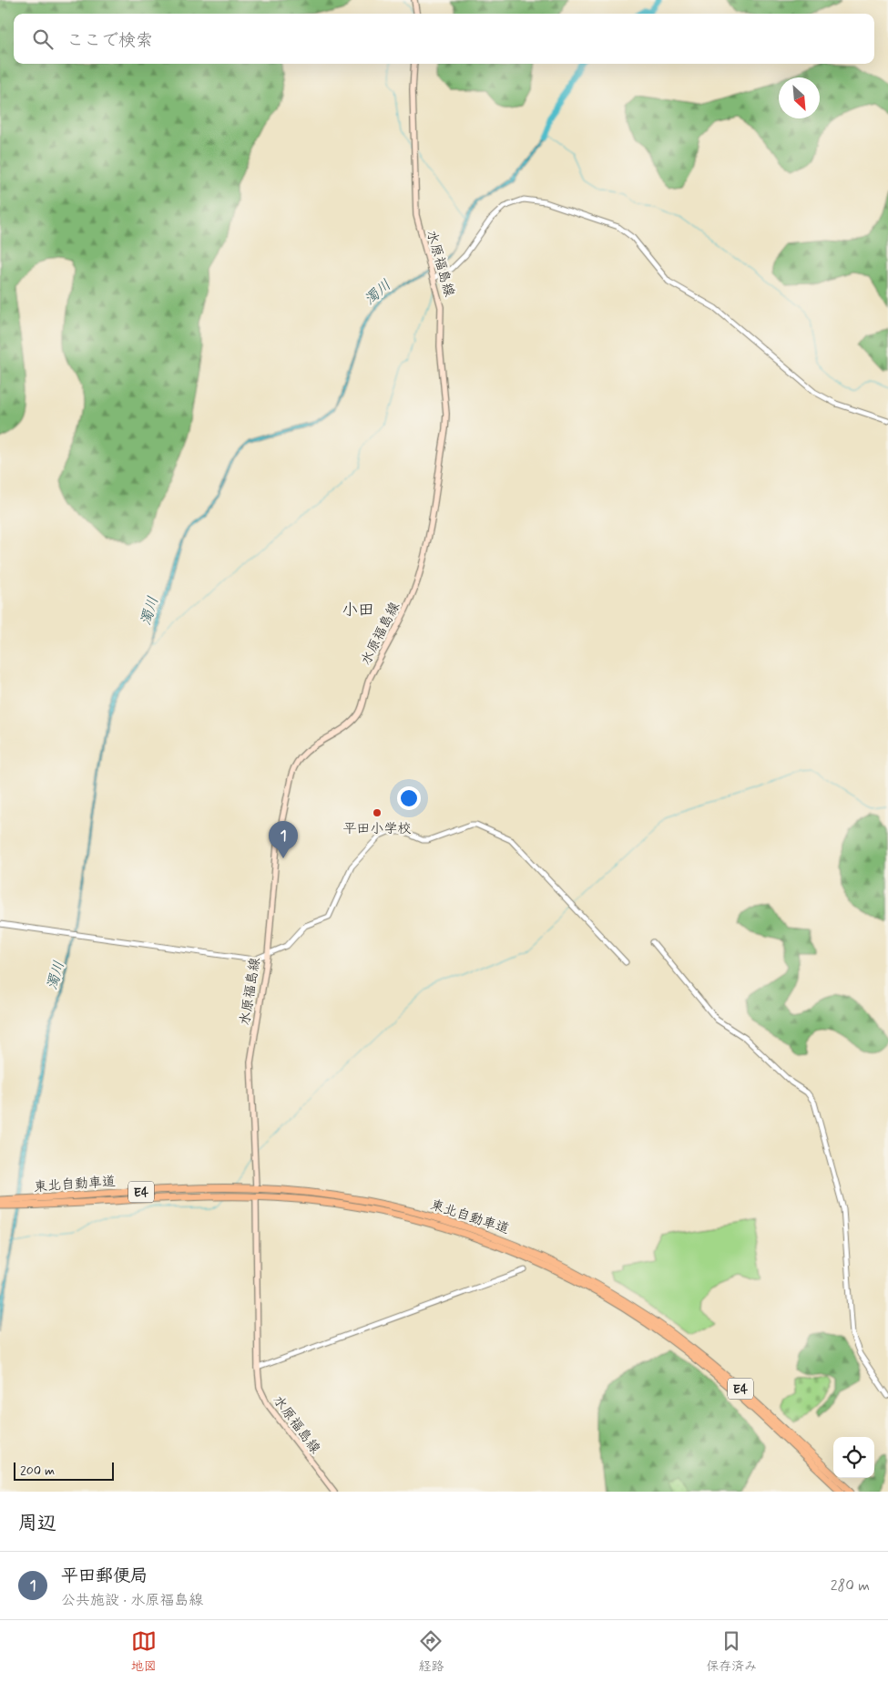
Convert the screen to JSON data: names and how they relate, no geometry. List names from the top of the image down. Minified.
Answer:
{"streets":{"highway":["東北自動車道","E4"],"main road":["水原福島線"]},"crossings":[["水原福島線","東北自動車道"]],"districts":["小田"],"water":["濁川"],"places":["平田小学校"],"scale_bar":"200 m","north":"bottom right","page":{"search":"ここで検索","pins":"1","scale":"200 m","heading":"周辺","list":[{"mark":"1","name":"平田郵便局","note":"公共施設 · 水原福島線","value":"280 m"}],"nav":["地図","経路","保存済み"]}}
